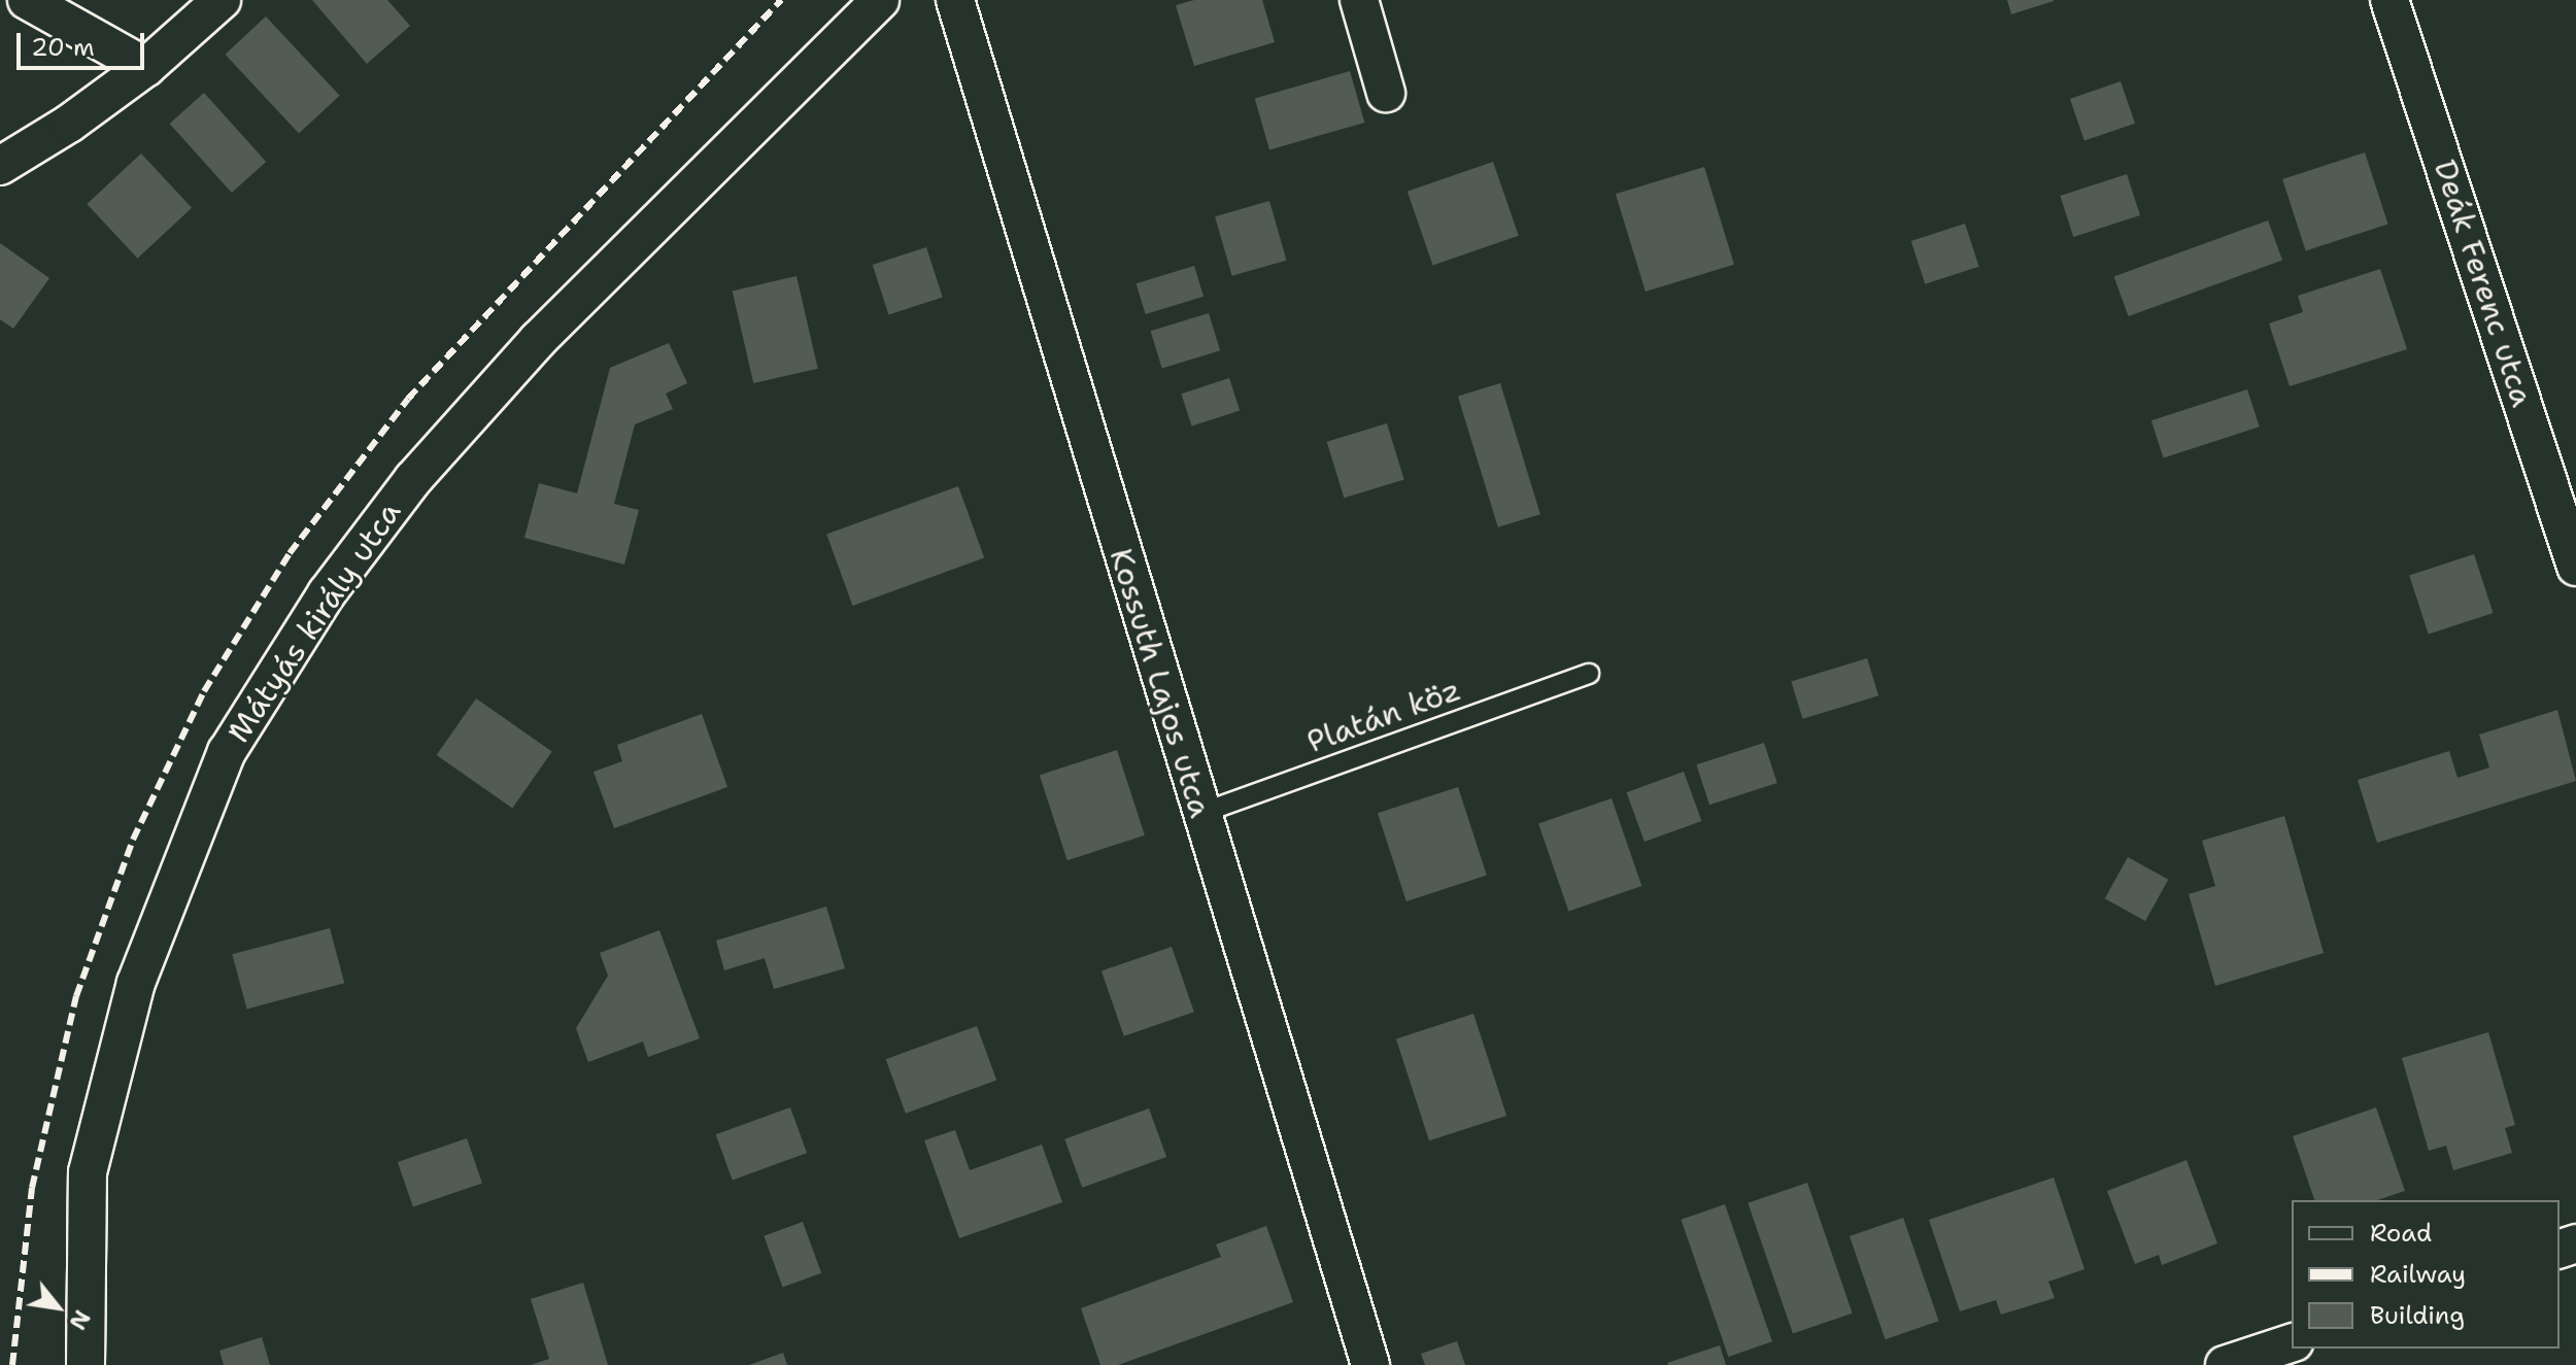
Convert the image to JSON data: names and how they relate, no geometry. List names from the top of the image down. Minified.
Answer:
{"streets":{"street":["Deák Ferenc utca","Mátyás király utca","Kossuth Lajos utca"],"lane":["Platán köz"]},"crossings":[["Kossuth Lajos utca","Platán köz"]],"legend":["Road","Railway","Building"],"scale_bar":"20 m","north":"bottom right"}
